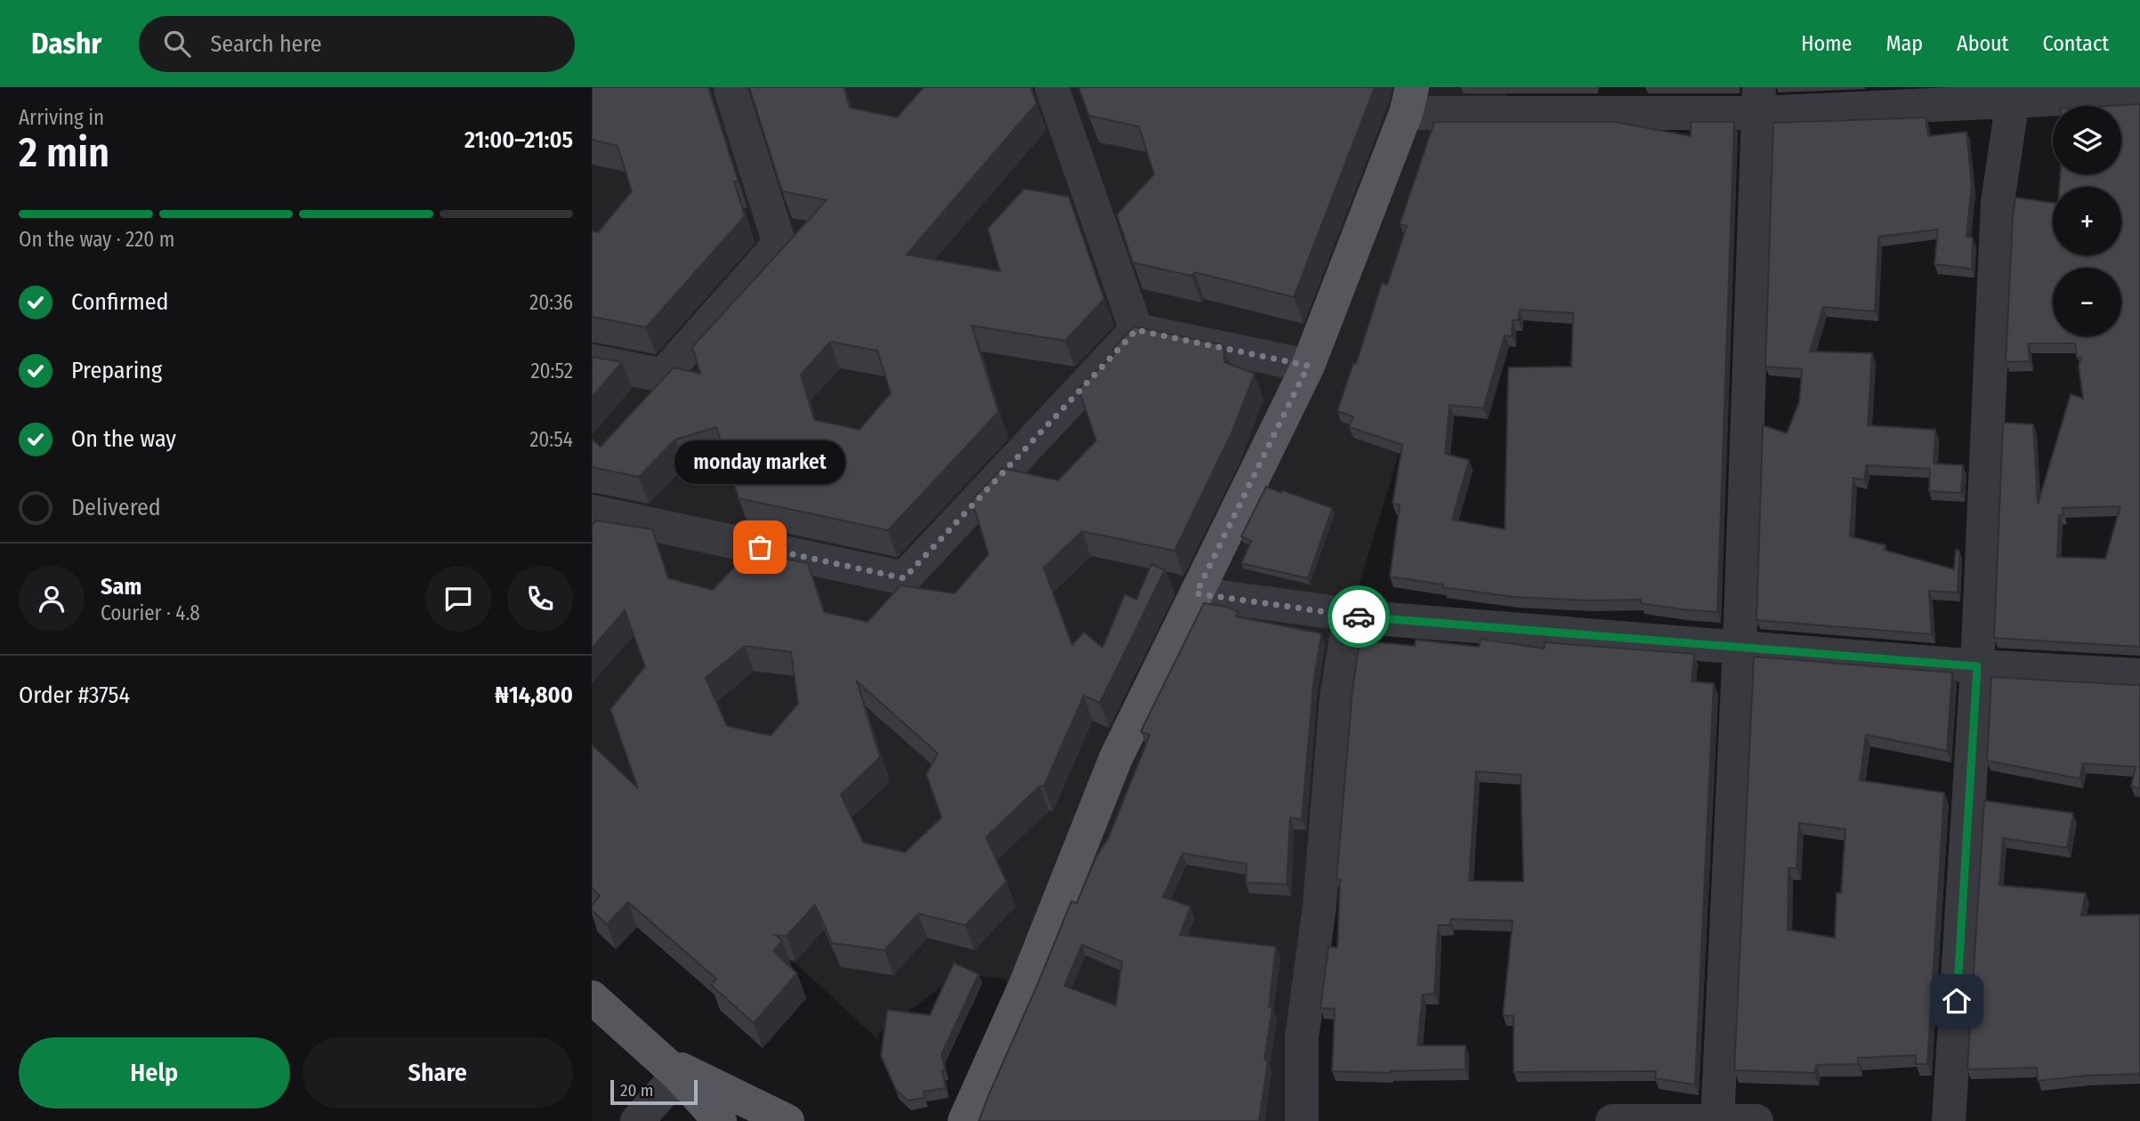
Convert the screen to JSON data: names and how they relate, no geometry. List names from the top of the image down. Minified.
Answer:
{"places":["monday market"],"scale_bar":"20 m","page":{"header":"Dashr","search":"Search here","nav":["Home","Map","About","Contact"],"heading":["2 min","Arriving in","21:00–21:05"],"panel":["Sam","Courier · 4.8","Order #3754","₦14,800"],"map_buttons":["+","−"],"bar":"On the way · 220 m","list":[["Confirmed","20:36"],["Preparing","20:52"],["On the way","20:54"],"Delivered"],"bubble":"monday market","buttons":["Help","Share"],"scale":"20 m"}}
